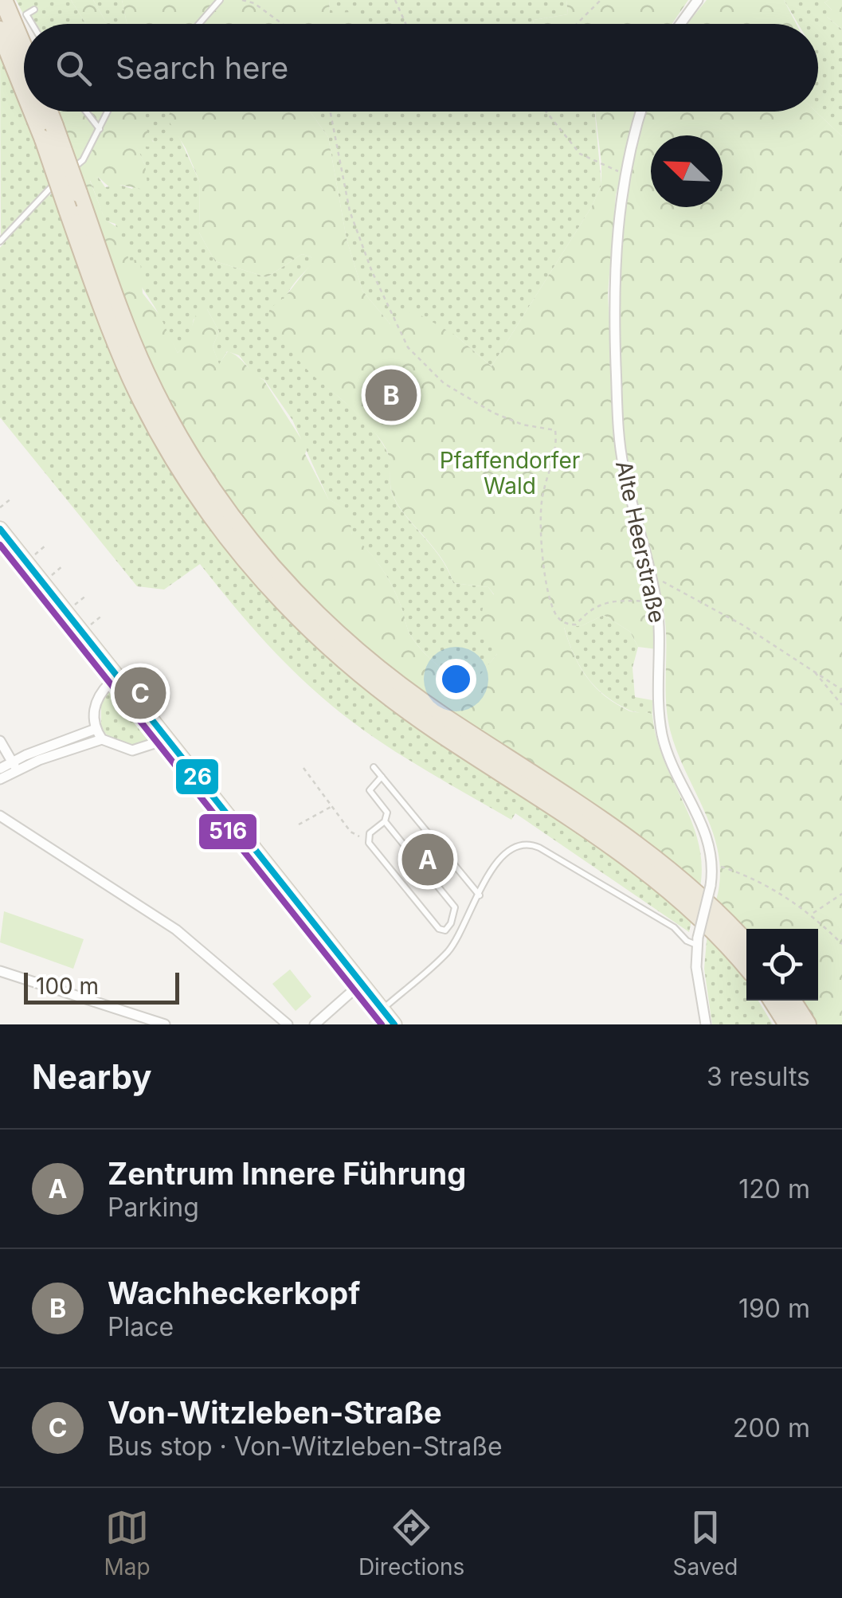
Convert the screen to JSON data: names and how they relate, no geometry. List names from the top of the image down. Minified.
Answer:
{"streets":{"street":["Alte Heerstraße"]},"parks":["Pfaffendorfer Wald"],"lines":["transit line 26","transit line 516"],"scale_bar":"100 m","north":"top left","page":{"search":"Search here","pins":["B","C","A"],"scale":"100 m","heading":["Nearby","3 results"],"list":[{"mark":"A","name":"Zentrum Innere Führung","note":"Parking","value":"120 m"},{"mark":"B","name":"Wachheckerkopf","note":"Place","value":"190 m"},{"mark":"C","name":"Von-Witzleben-Straße","note":"Bus stop · Von-Witzleben-Straße","value":"200 m"}],"nav":["Map","Directions","Saved"]}}
